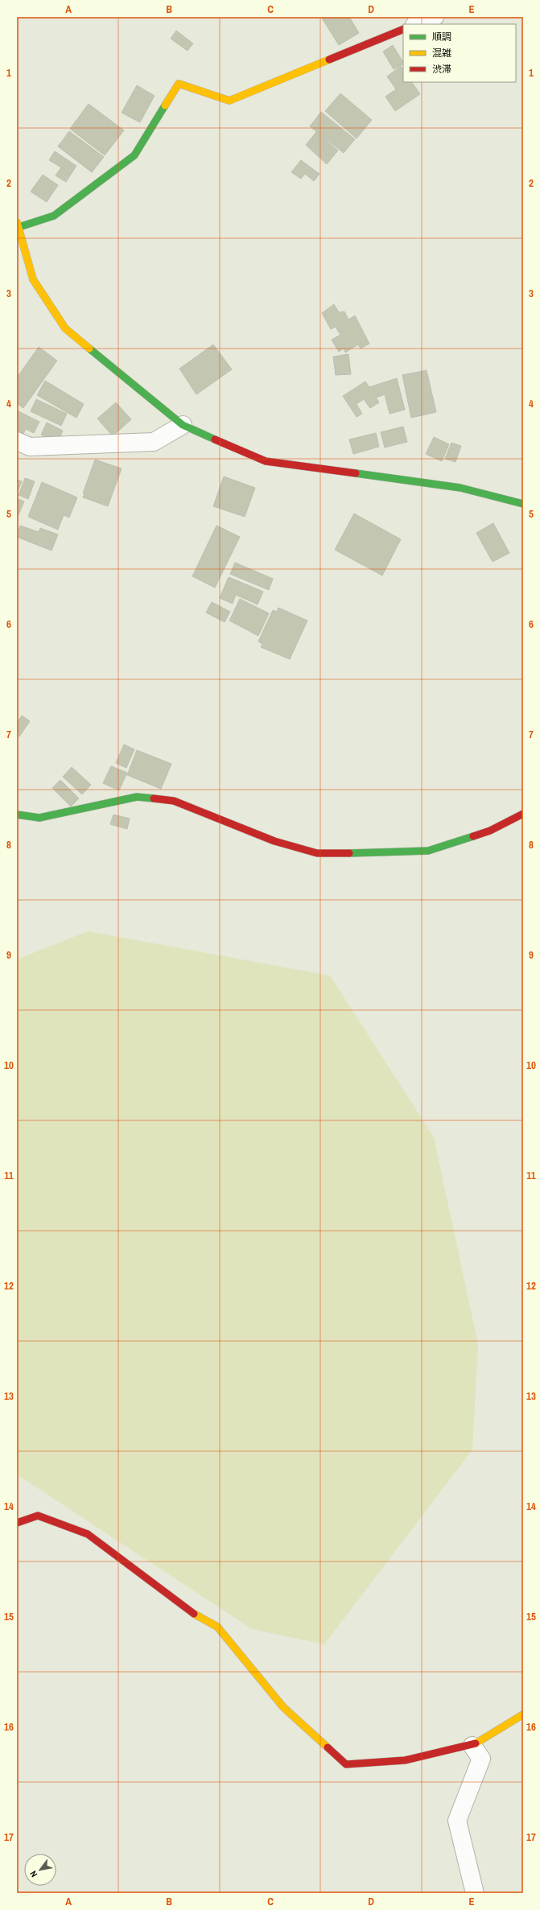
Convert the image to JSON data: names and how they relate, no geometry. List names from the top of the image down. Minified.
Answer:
{"legend":["順調","混雑","渋滞"],"north":"bottom left","grid":{"columns":["A","B","C","D","E"],"rows":["1","2","3","4","5","6","7","8","9","10","11","12","13","14","15","16","17"]}}
